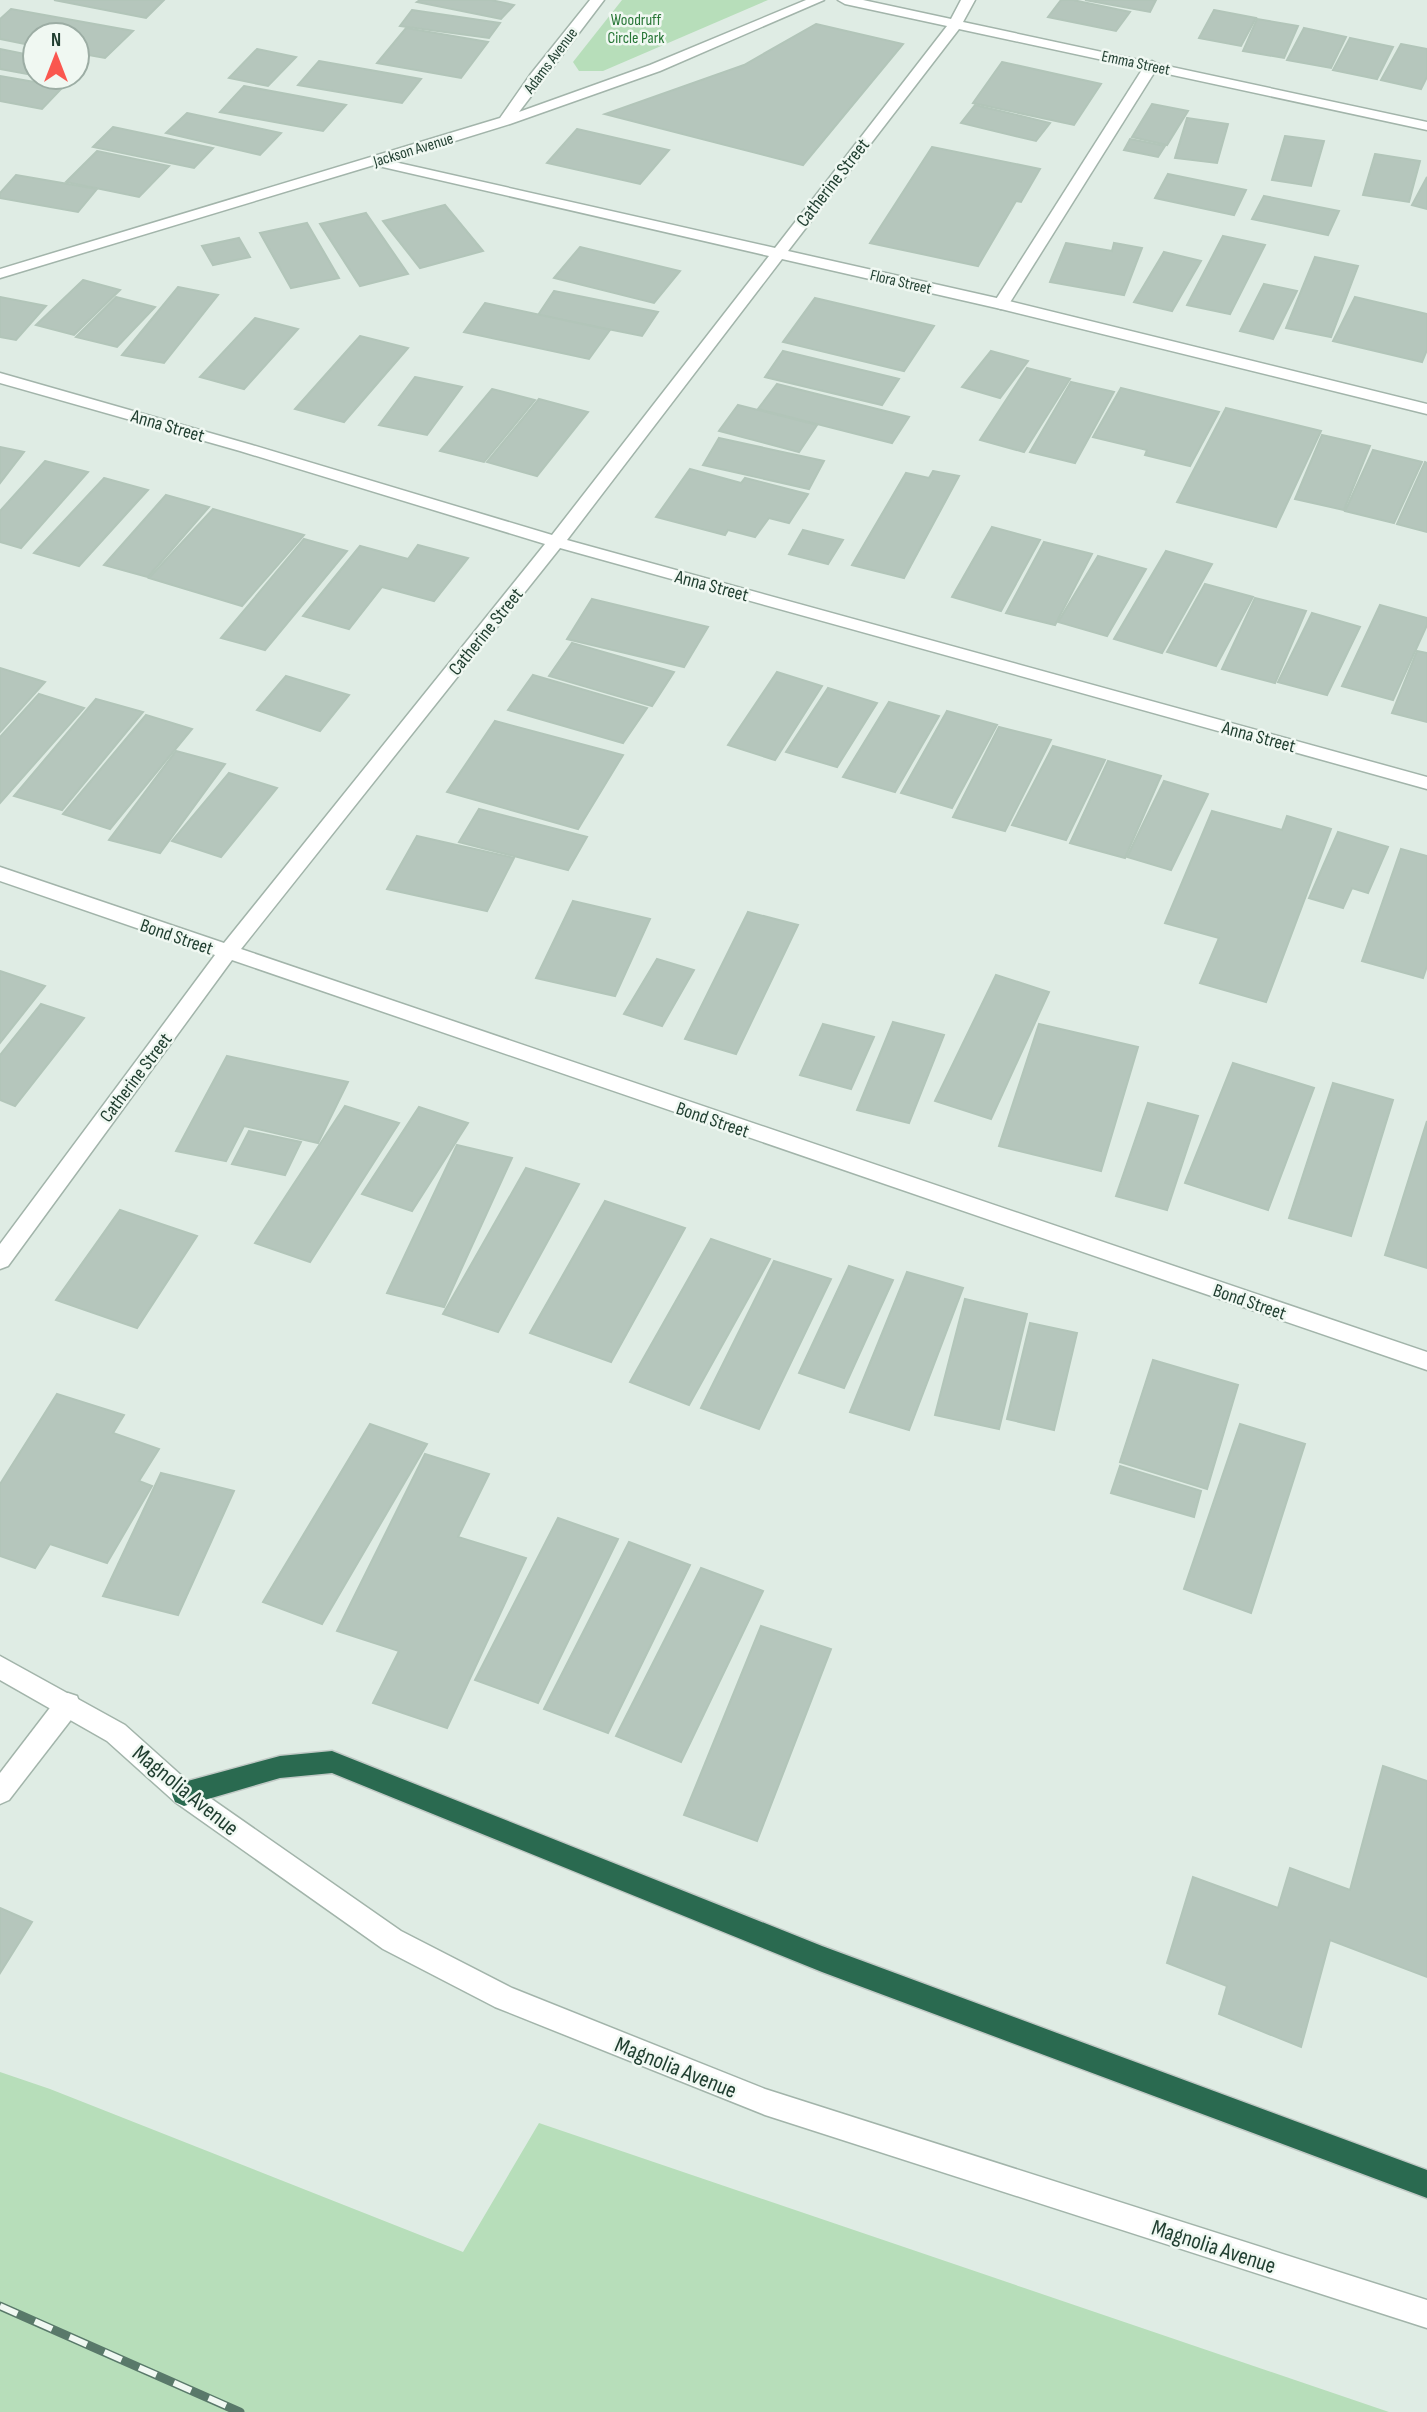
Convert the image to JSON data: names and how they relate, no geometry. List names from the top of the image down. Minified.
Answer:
{"streets":{"street":["Adams Avenue","Emma Street","Jackson Avenue","Catherine Street","Flora Street","Anna Street","Bond Street","Magnolia Avenue"]},"crossings":[["Adams Avenue","Jackson Avenue"],["Emma Street","Catherine Street"],["Jackson Avenue","Flora Street"],["Catherine Street","Flora Street"],["Catherine Street","Anna Street"],["Catherine Street","Bond Street"]],"parks":["Woodruff Circle Park"],"north":"top"}
